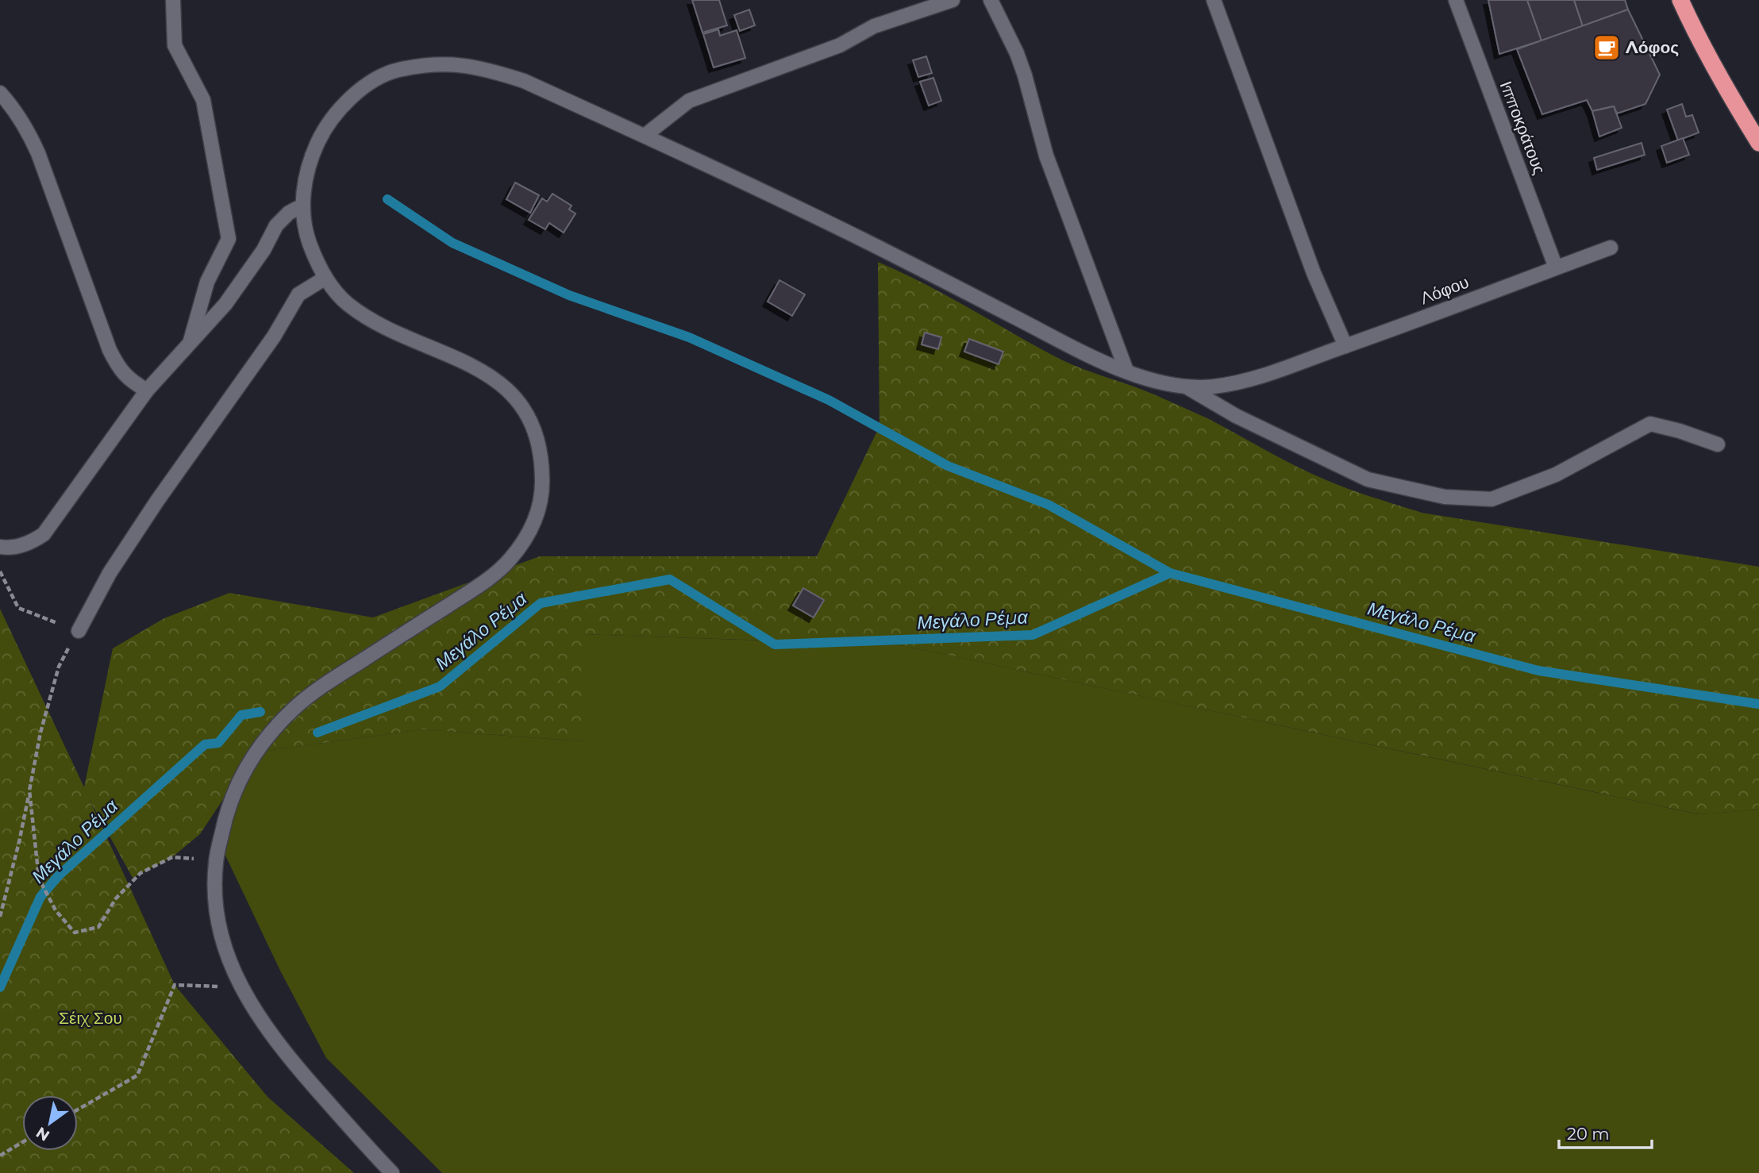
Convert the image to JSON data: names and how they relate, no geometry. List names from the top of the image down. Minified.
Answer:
{"streets":{"street":["Ιπποκράτους","Λόφου"]},"crossings":[["Ιπποκράτους","Λόφου"]],"water":["Μεγάλο Ρέμα"],"parks":["Σέιχ Σου"],"places":{"cafe":["Λόφος"]},"scale_bar":"20 m","north":"bottom left"}
